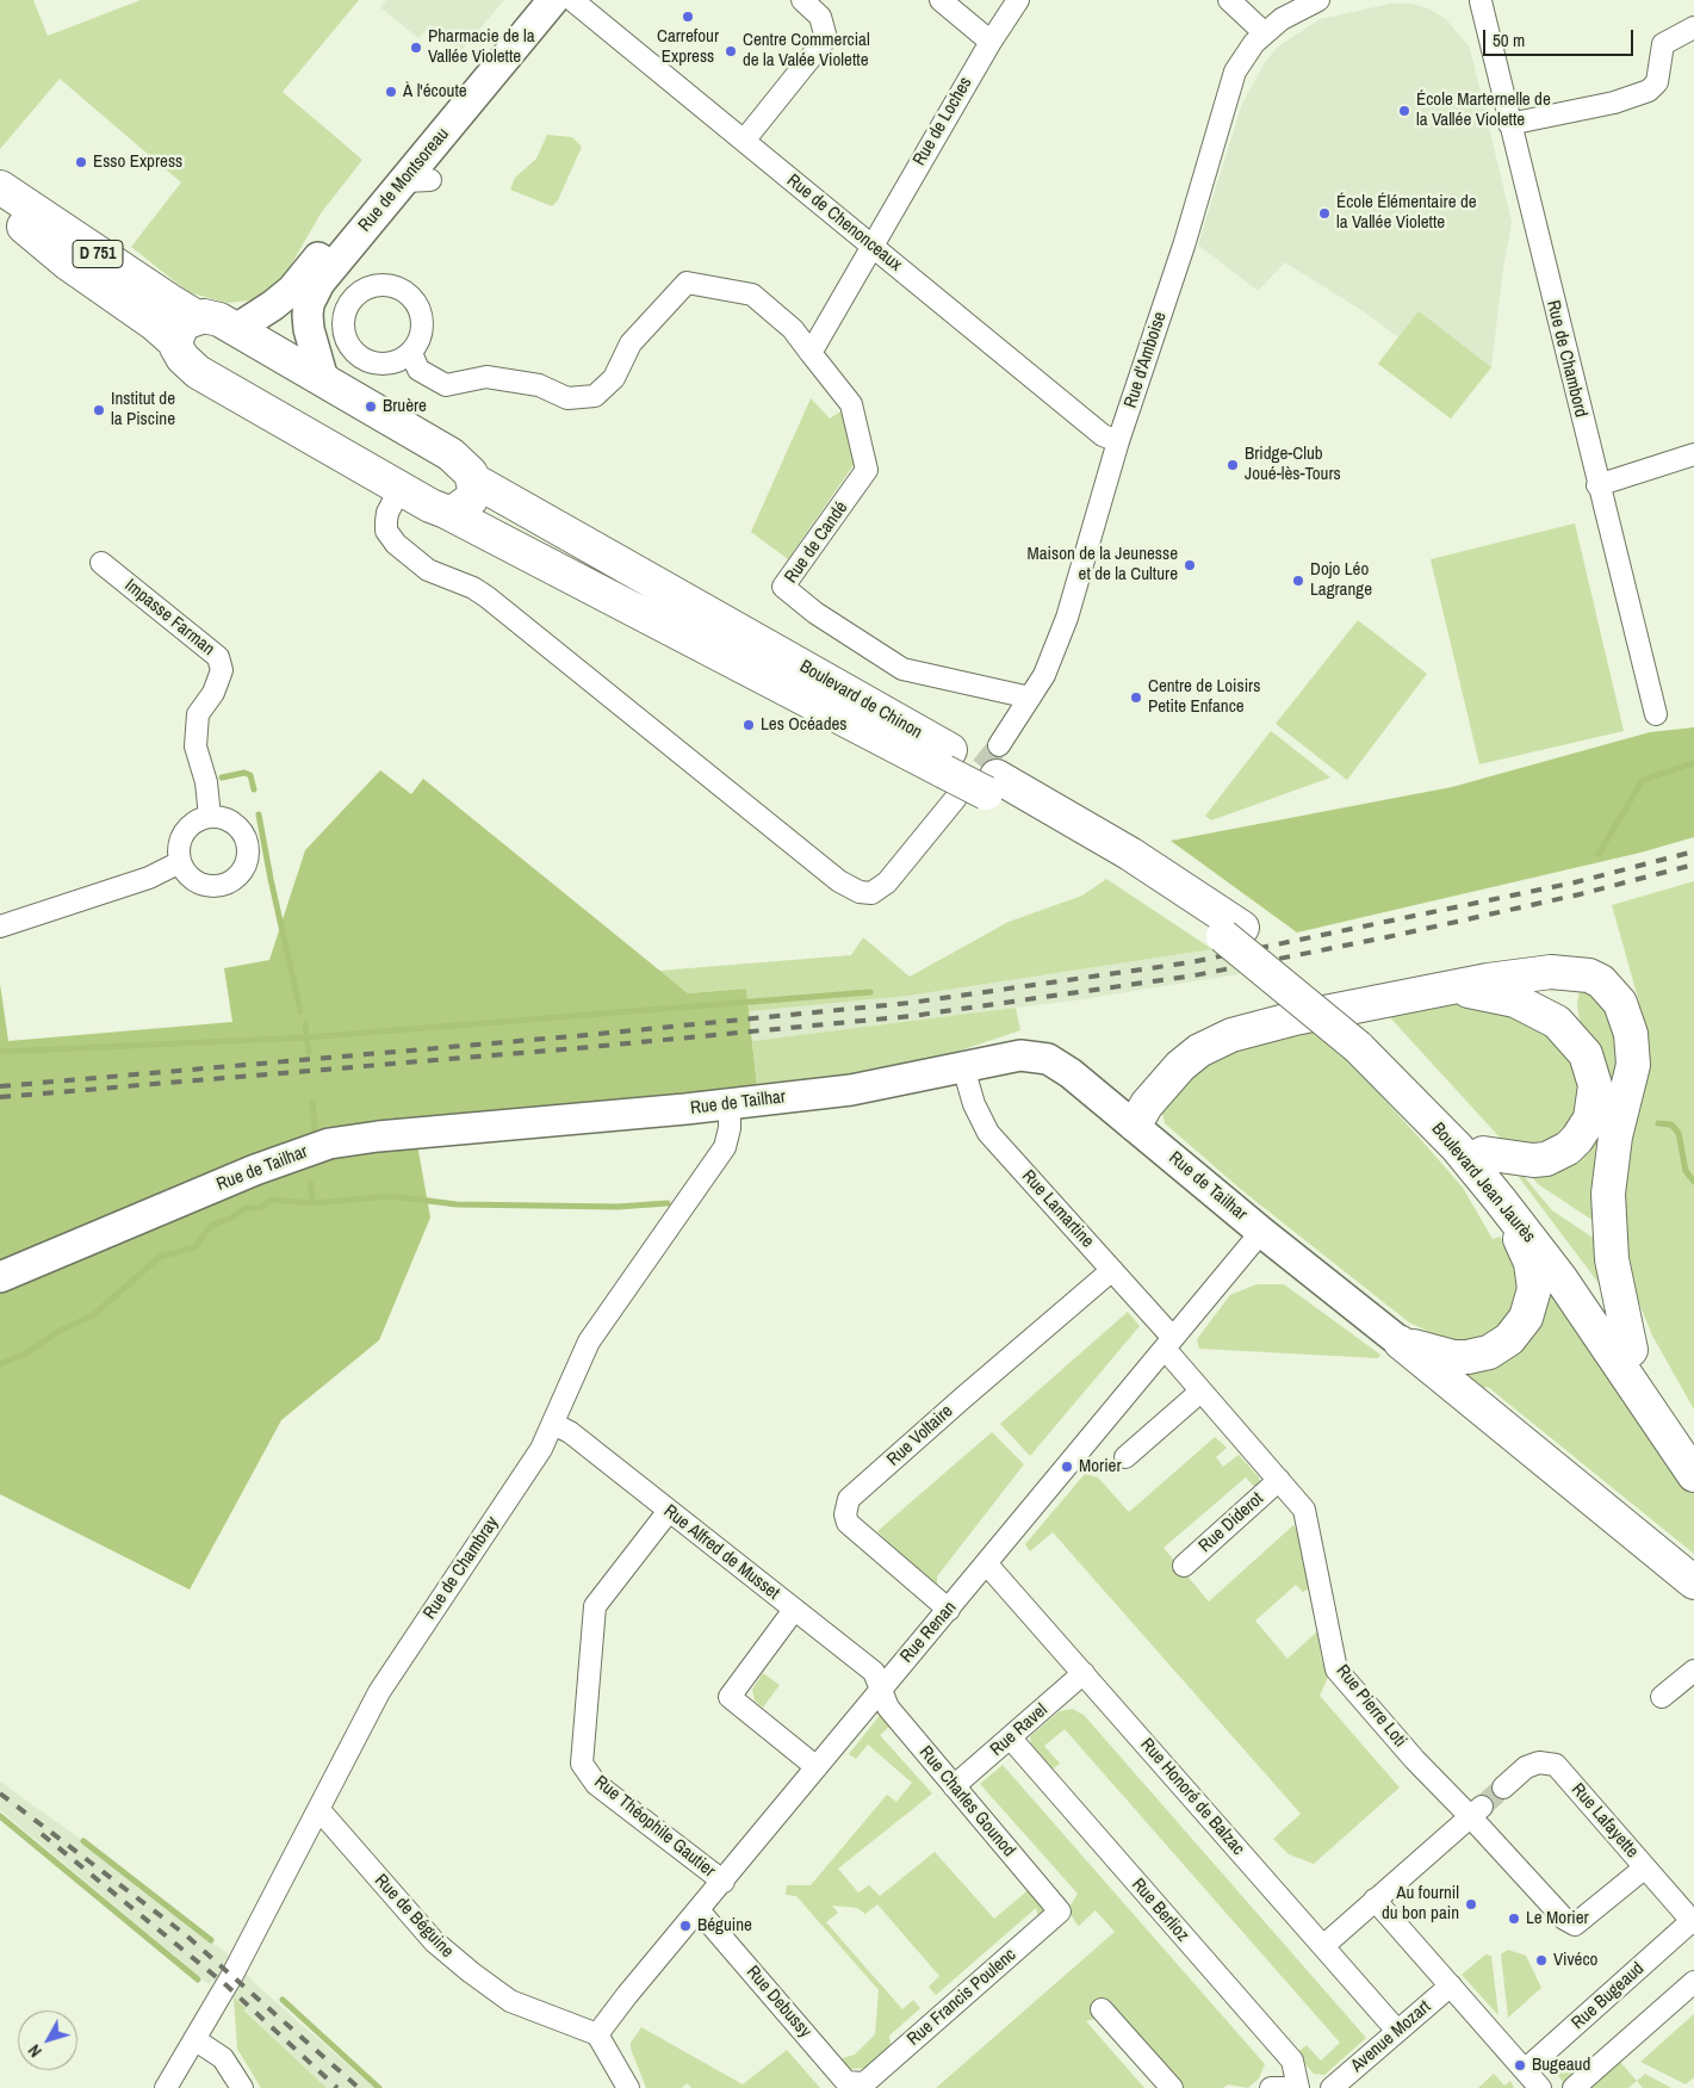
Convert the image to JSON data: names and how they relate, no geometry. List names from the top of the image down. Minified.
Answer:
{"streets":{"main road":["D 751","Boulevard de Chinon","Boulevard Jean Jaurès"],"street":["Rue de Loches","Rue de Montsoreau","Rue de Chenonceaux","Rue de Chambord","Rue d'Amboise","Rue de Candé","Impasse Farman","Rue de Tailhar","Rue Lamartine","Rue Voltaire","Rue Diderot","Rue Alfred de Musset","Rue de Chambray","Rue Renan","Rue Pierre Loti","Rue Ravel","Rue Honoré de Balzac","Rue Charles Gounod","Rue Lafayette","Rue Théophile Gautier","Rue Berlioz","Rue de Béguine","Rue Bugeaud","Rue Francis Poulenc","Rue Debussy","Avenue Mozart"]},"crossings":[["Rue de Loches","Rue de Chenonceaux"],["Rue de Loches","Rue de Candé"],["Rue de Montsoreau","Boulevard de Chinon"],["Rue de Chenonceaux","Rue d'Amboise"],["D 751","Boulevard de Chinon"],["Rue d'Amboise","Rue de Candé"],["Rue d'Amboise","Boulevard de Chinon"],["Boulevard de Chinon","Boulevard Jean Jaurès"],["Rue de Tailhar","Rue Lamartine"],["Rue de Tailhar","Rue de Chambray"],["Rue de Tailhar","Rue Renan"],["Rue Lamartine","Rue Voltaire"],["Rue Lamartine","Rue Renan"],["Rue Lamartine","Rue Pierre Loti"],["Rue Voltaire","Rue Renan"],["Rue Diderot","Rue Pierre Loti"],["Rue Alfred de Musset","Rue de Chambray"],["Rue Alfred de Musset","Rue Renan"],["Rue Alfred de Musset","Rue Charles Gounod"],["Rue Alfred de Musset","Rue Théophile Gautier"],["Rue de Chambray","Rue de Béguine"],["Rue Renan","Rue Pierre Loti"],["Rue Renan","Rue Honoré de Balzac"],["Rue Renan","Rue Charles Gounod"],["Rue Renan","Rue Théophile Gautier"],["Rue Renan","Rue de Béguine"],["Rue Renan","Rue Debussy"],["Rue Pierre Loti","Rue Lafayette"],["Rue Ravel","Rue Honoré de Balzac"],["Rue Ravel","Rue Charles Gounod"],["Rue Ravel","Rue Berlioz"],["Rue Honoré de Balzac","Avenue Mozart"],["Rue Charles Gounod","Rue Francis Poulenc"],["Rue Lafayette","Rue Bugeaud"],["Rue Francis Poulenc","Rue Debussy"]],"places":["Carrefour Express","Pharmacie de la Vallée Violette","Centre Commercial de la Valée Violette","À l'écoute","École Marternelle de la Vallée Violette","Esso Express","École Élémentaire de la Vallée Violette","Bruère","Institut de la Piscine","Bridge-Club Joué-lès-Tours","Maison de la Jeunesse et de la Culture","Dojo Léo Lagrange","Centre de Loisirs Petite Enfance","Les Océades","Morier","Au fournil du bon pain","Le Morier","Béguine","Vivéco","Bugeaud"],"scale_bar":"50 m","north":"bottom left"}
